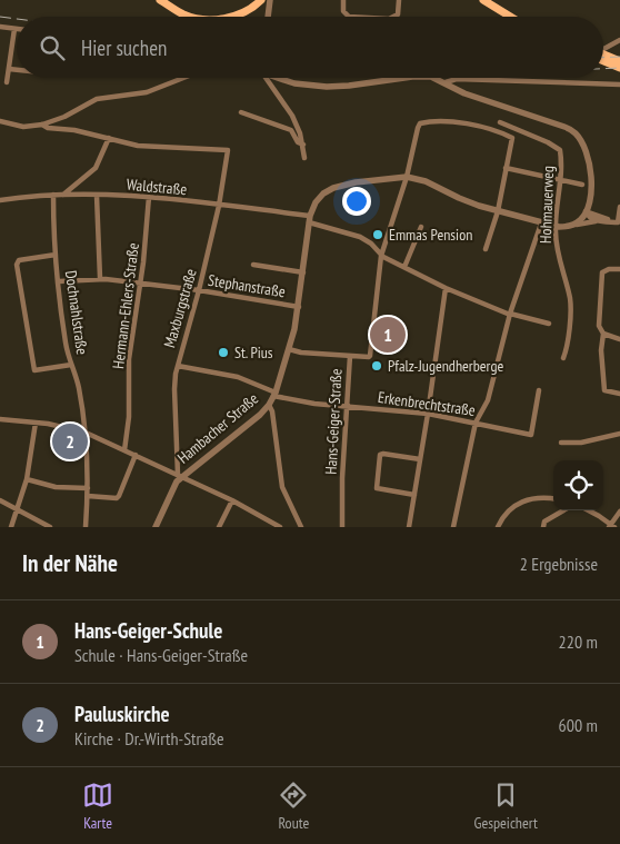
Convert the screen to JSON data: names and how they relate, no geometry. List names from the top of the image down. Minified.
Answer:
{"streets":{"street":["Waldstraße","Hohmauerweg","Stephanstraße","Hermann-Ehlers-Straße","Maxburgstraße","Dochnahlstraße","Erkenbrechtstraße","Hans-Geiger-Straße","Hambacher Straße"]},"crossings":[["Waldstraße","Hermann-Ehlers-Straße"],["Waldstraße","Maxburgstraße"],["Waldstraße","Dochnahlstraße"],["Waldstraße","Hans-Geiger-Straße"],["Waldstraße","Hambacher Straße"],["Stephanstraße","Hermann-Ehlers-Straße"],["Stephanstraße","Maxburgstraße"],["Stephanstraße","Dochnahlstraße"],["Stephanstraße","Hambacher Straße"],["Maxburgstraße","Erkenbrechtstraße"],["Maxburgstraße","Hambacher Straße"],["Erkenbrechtstraße","Hans-Geiger-Straße"],["Erkenbrechtstraße","Hambacher Straße"]],"places":["Emmas Pension","St. Pius","Pfalz-Jugendherberge"],"page":{"search":"Hier suchen","pins":["1","2"],"heading":["In der Nähe","2 Ergebnisse"],"list":[{"mark":"1","name":"Hans-Geiger-Schule","note":"Schule · Hans-Geiger-Straße","value":"220 m"},{"mark":"2","name":"Pauluskirche","note":"Kirche · Dr.-Wirth-Straße","value":"600 m"}],"nav":["Karte","Route","Gespeichert"]}}
